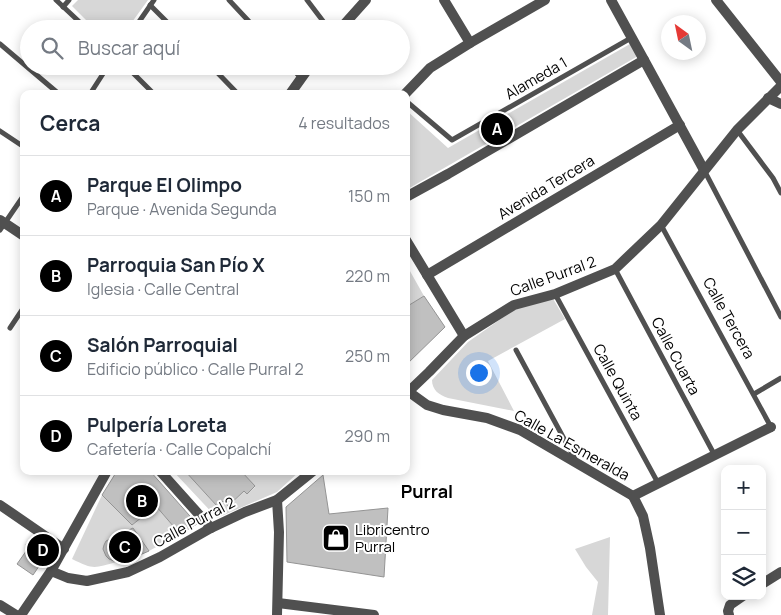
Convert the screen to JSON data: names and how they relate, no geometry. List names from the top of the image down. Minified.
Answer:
{"streets":{"street":["Avenida Tercera","Calle Purral 2","Calle La Esmeralda"],"lane":["Alameda 1","Calle Tercera","Calle Cuarta","Calle Quinta"]},"crossings":[["Calle Purral 2","Calle Tercera"],["Calle Purral 2","Calle Cuarta"],["Calle Purral 2","Calle Quinta"]],"districts":["Purral"],"places":{"shop":["Libricentro Purral"]},"north":"top left","page":{"search":"Buscar aquí","heading":["Cerca","4 resultados"],"pins":["A","B","C","D"],"list":[{"mark":"A","name":"Parque El Olimpo","note":"Parque · Avenida Segunda","value":"150 m"},{"mark":"B","name":"Parroquia San Pío X","note":"Iglesia · Calle Central","value":"220 m"},{"mark":"C","name":"Salón Parroquial","note":"Edificio público · Calle Purral 2","value":"250 m"},{"mark":"D","name":"Pulpería Loreta","note":"Cafetería · Calle Copalchí","value":"290 m"}],"map_buttons":["+","−"]}}
